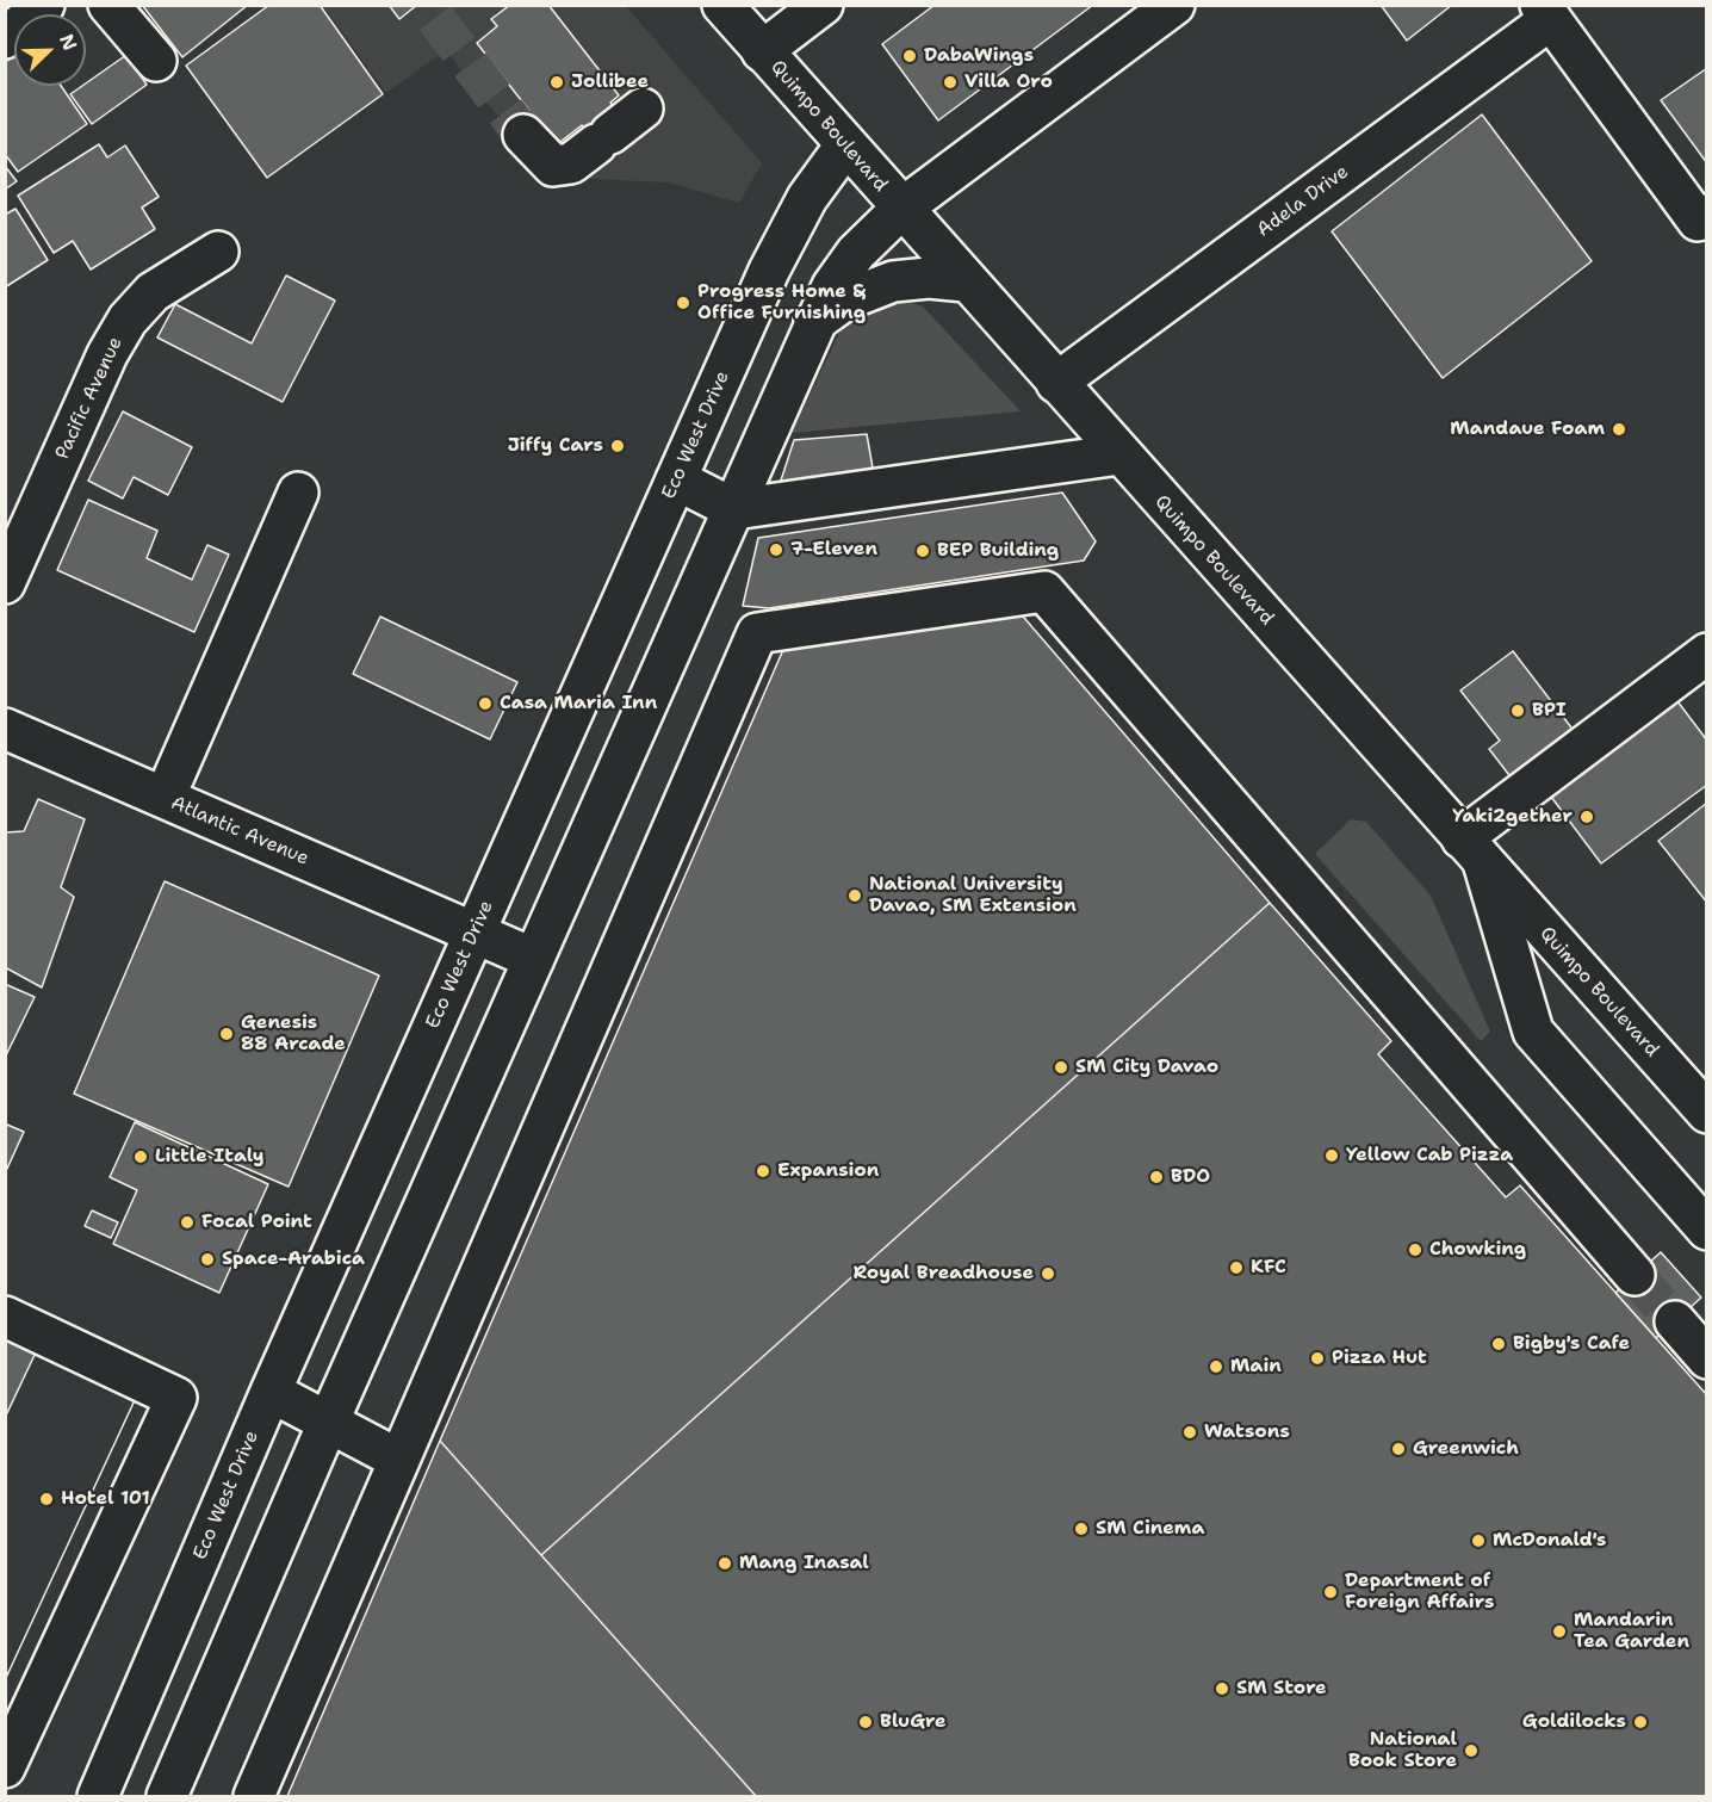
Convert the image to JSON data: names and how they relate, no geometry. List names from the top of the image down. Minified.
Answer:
{"streets":{"street":["Quimpo Boulevard","Adela Drive","Pacific Avenue","Eco West Drive","Atlantic Avenue"]},"crossings":[["Quimpo Boulevard","Adela Drive"],["Quimpo Boulevard","Eco West Drive"],["Eco West Drive","Atlantic Avenue"]],"places":["DabaWings","Jollibee","Villa Oro","Progress Home & Office Furnishing","Mandaue Foam","Jiffy Cars","7-Eleven","BEP Building","Casa Maria Inn","BPI","Yaki2gether","National University Davao, SM Extension","Genesis 88 Arcade","SM City Davao","Yellow Cab Pizza","Little Italy","Expansion","BDO","Focal Point","Chowking","Space-Arabica","KFC","Royal Breadhouse","Bigby's Cafe","Pizza Hut","Main","Watsons","Greenwich","Hotel 101","SM Cinema","McDonald's","Mang Inasal","Department of Foreign Affairs","Mandarin Tea Garden","SM Store","BluGre","Goldilocks","National Book Store"],"north":"top right"}
